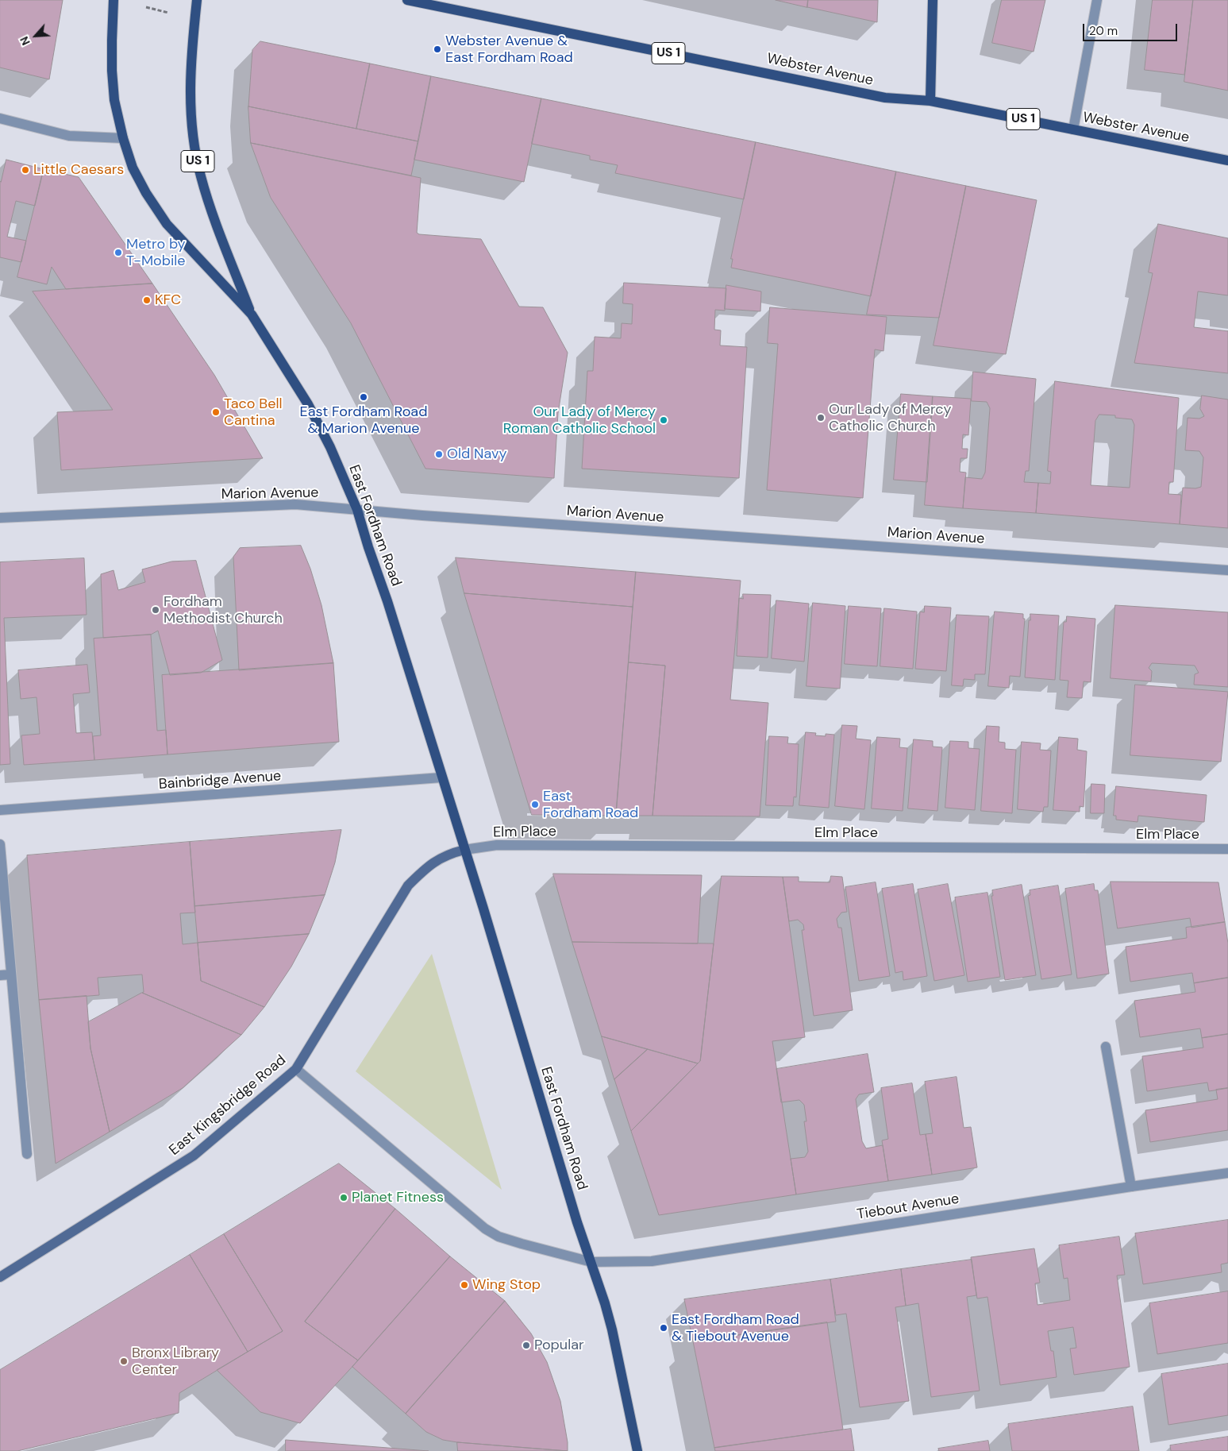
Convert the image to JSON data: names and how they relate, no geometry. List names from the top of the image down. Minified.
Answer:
{"streets":{"main road":["US 1","Webster Avenue","East Fordham Road","East Kingsbridge Road"],"street":["Marion Avenue","Bainbridge Avenue","Elm Place","Tiebout Avenue"]},"crossings":[["Marion Avenue","East Fordham Road"],["East Fordham Road","Bainbridge Avenue"],["East Fordham Road","Elm Place"],["East Fordham Road","East Kingsbridge Road"],["East Fordham Road","Tiebout Avenue"],["Elm Place","East Kingsbridge Road"]],"places":["Webster Avenue & East Fordham Road","Little Caesars","Metro by T-Mobile","KFC","East Fordham Road & Marion Avenue","Taco Bell Cantina","Our Lady of Mercy Catholic Church","Our Lady of Mercy Roman Catholic School","Old Navy","Fordham Methodist Church","East Fordham Road","Planet Fitness","Wing Stop","East Fordham Road & Tiebout Avenue","Popular","Bronx Library Center"],"scale_bar":"20 m","north":"bottom left"}
